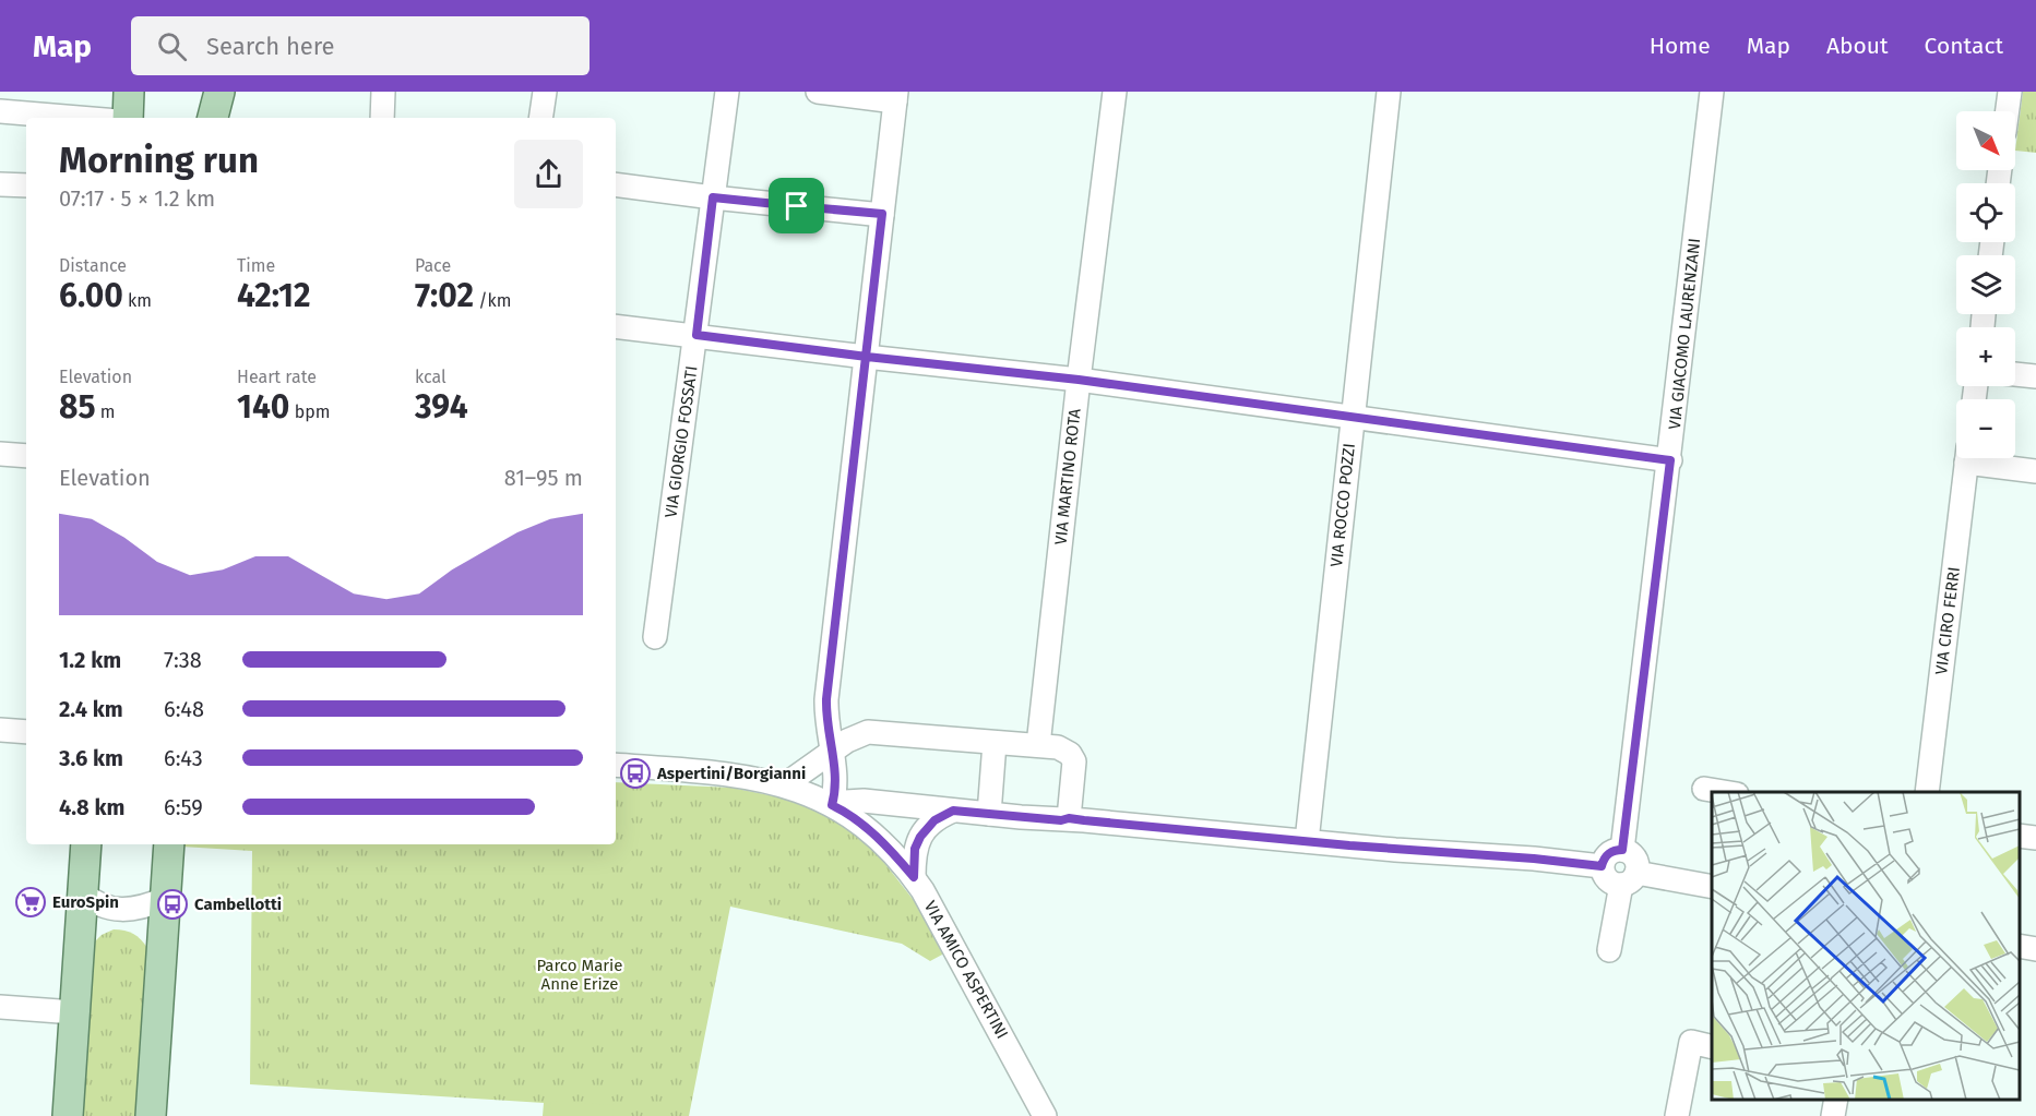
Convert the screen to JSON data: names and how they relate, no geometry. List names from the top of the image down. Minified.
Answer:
{"streets":{"street":["VIA GIACOMO LAURENZANI","VIA GIORGIO FOSSATI","VIA MARTINO ROTA","VIA ROCCO POZZI","VIA CIRO FERRI","VIA AMICO ASPERTINI"]},"parks":["Parco Marie Anne Erize"],"places":{"bus stop":["Aspertini/Borgianni","Cambellotti"],"supermarket":["EuroSpin"]},"north":"bottom right","page":{"header":"Map","search":"Search here","nav":["Home","Map","About","Contact"],"map_buttons":["+","−"],"heading":["Morning run","07:17 · 5 × 1.2 km"],"stats":[["Distance","6.00 km"],["Time","42:12"],["Pace","7:02 /km"],["Elevation","85 m"],["Heart rate","140 bpm"],["kcal","394"]],"chart":["Elevation","81–95 m"],"list":[{"name":"1.2 km","note":"7:38"},{"name":"2.4 km","note":"6:48"},{"name":"3.6 km","note":"6:43"},{"name":"4.8 km","note":"6:59"}]}}
